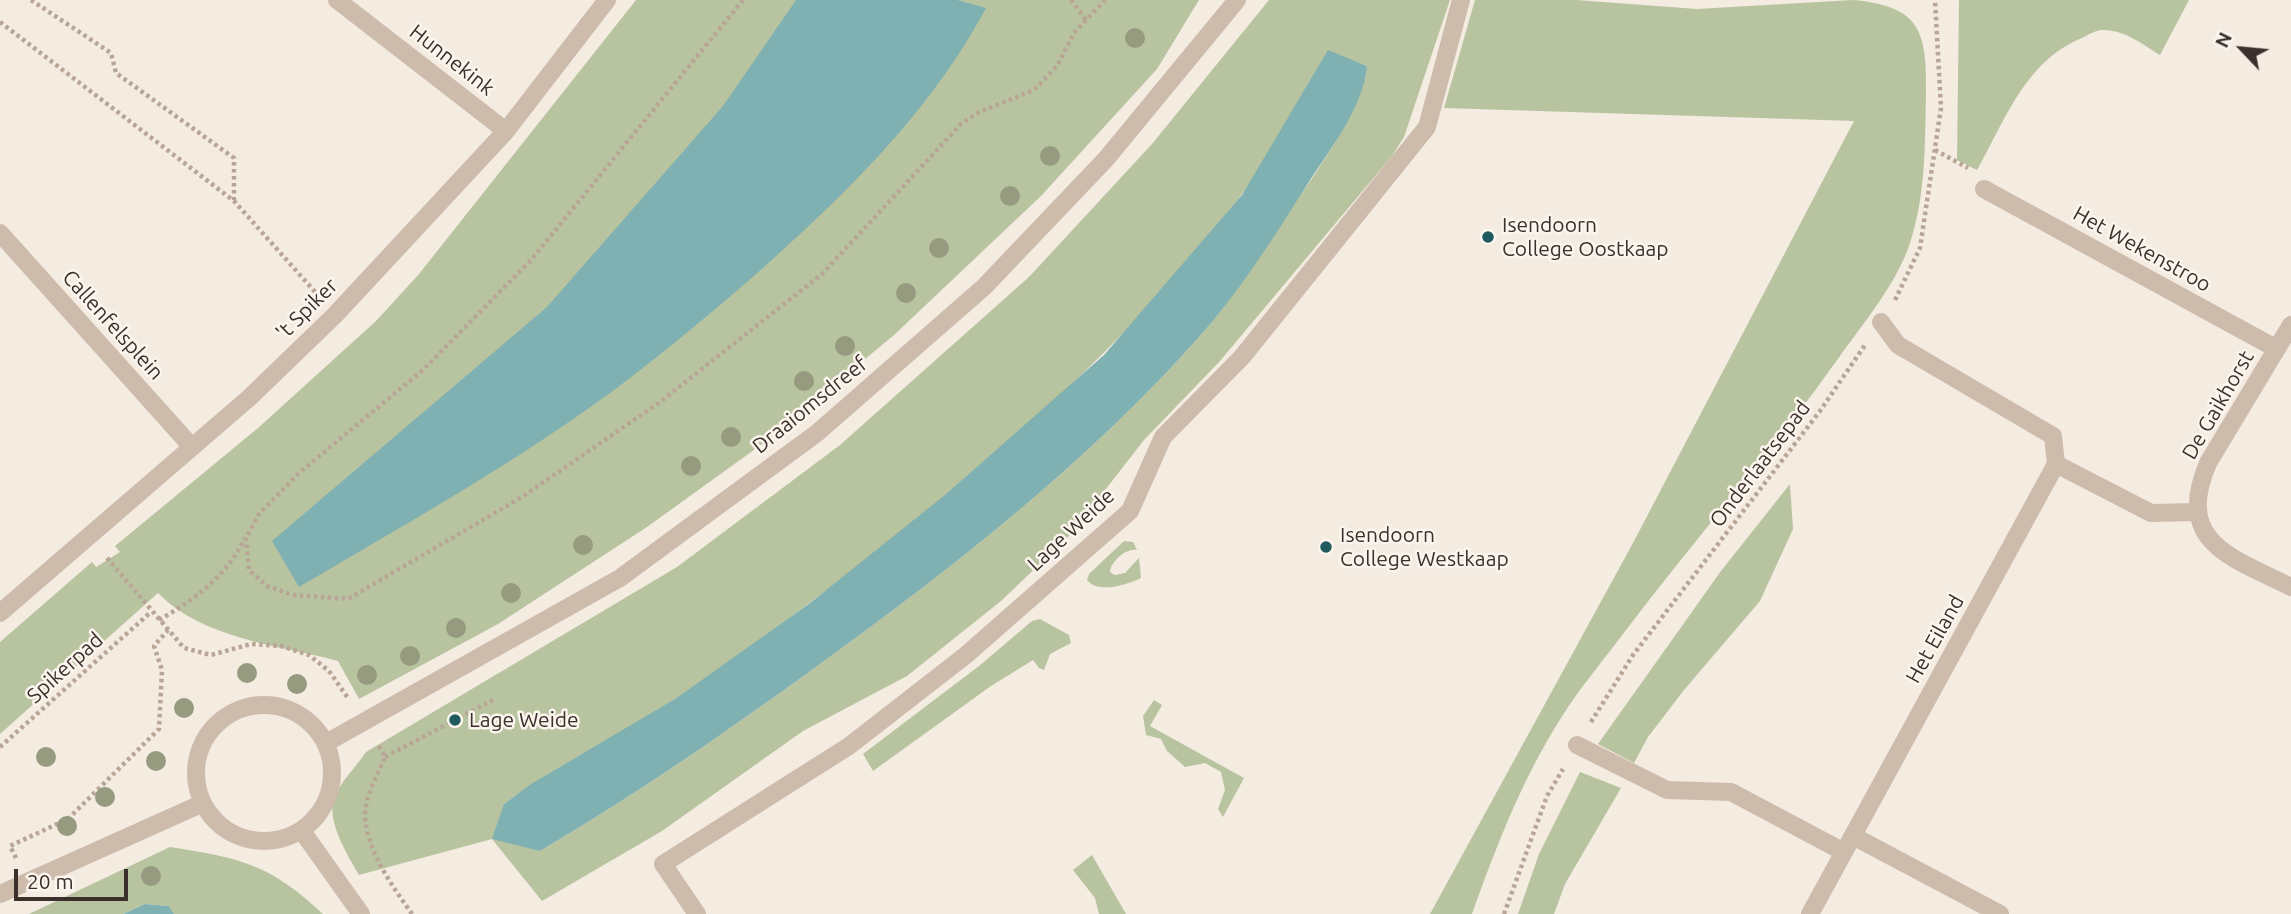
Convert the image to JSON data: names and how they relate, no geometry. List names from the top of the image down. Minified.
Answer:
{"streets":{"street":["Hunnekink","Het Wekenstroo","'t Spiker","Callenfelsplein","Draaiomsdreef","De Gaikhorst","Lage Weide","Het Eiland"],"path":["Onderlaatsepad","Spikerpad"]},"crossings":[["Hunnekink","'t Spiker"],["Het Wekenstroo","De Gaikhorst"],["'t Spiker","Callenfelsplein"]],"places":["Isendoorn College Oostkaap","Isendoorn College Westkaap","Lage Weide"],"scale_bar":"20 m","north":"top left"}
